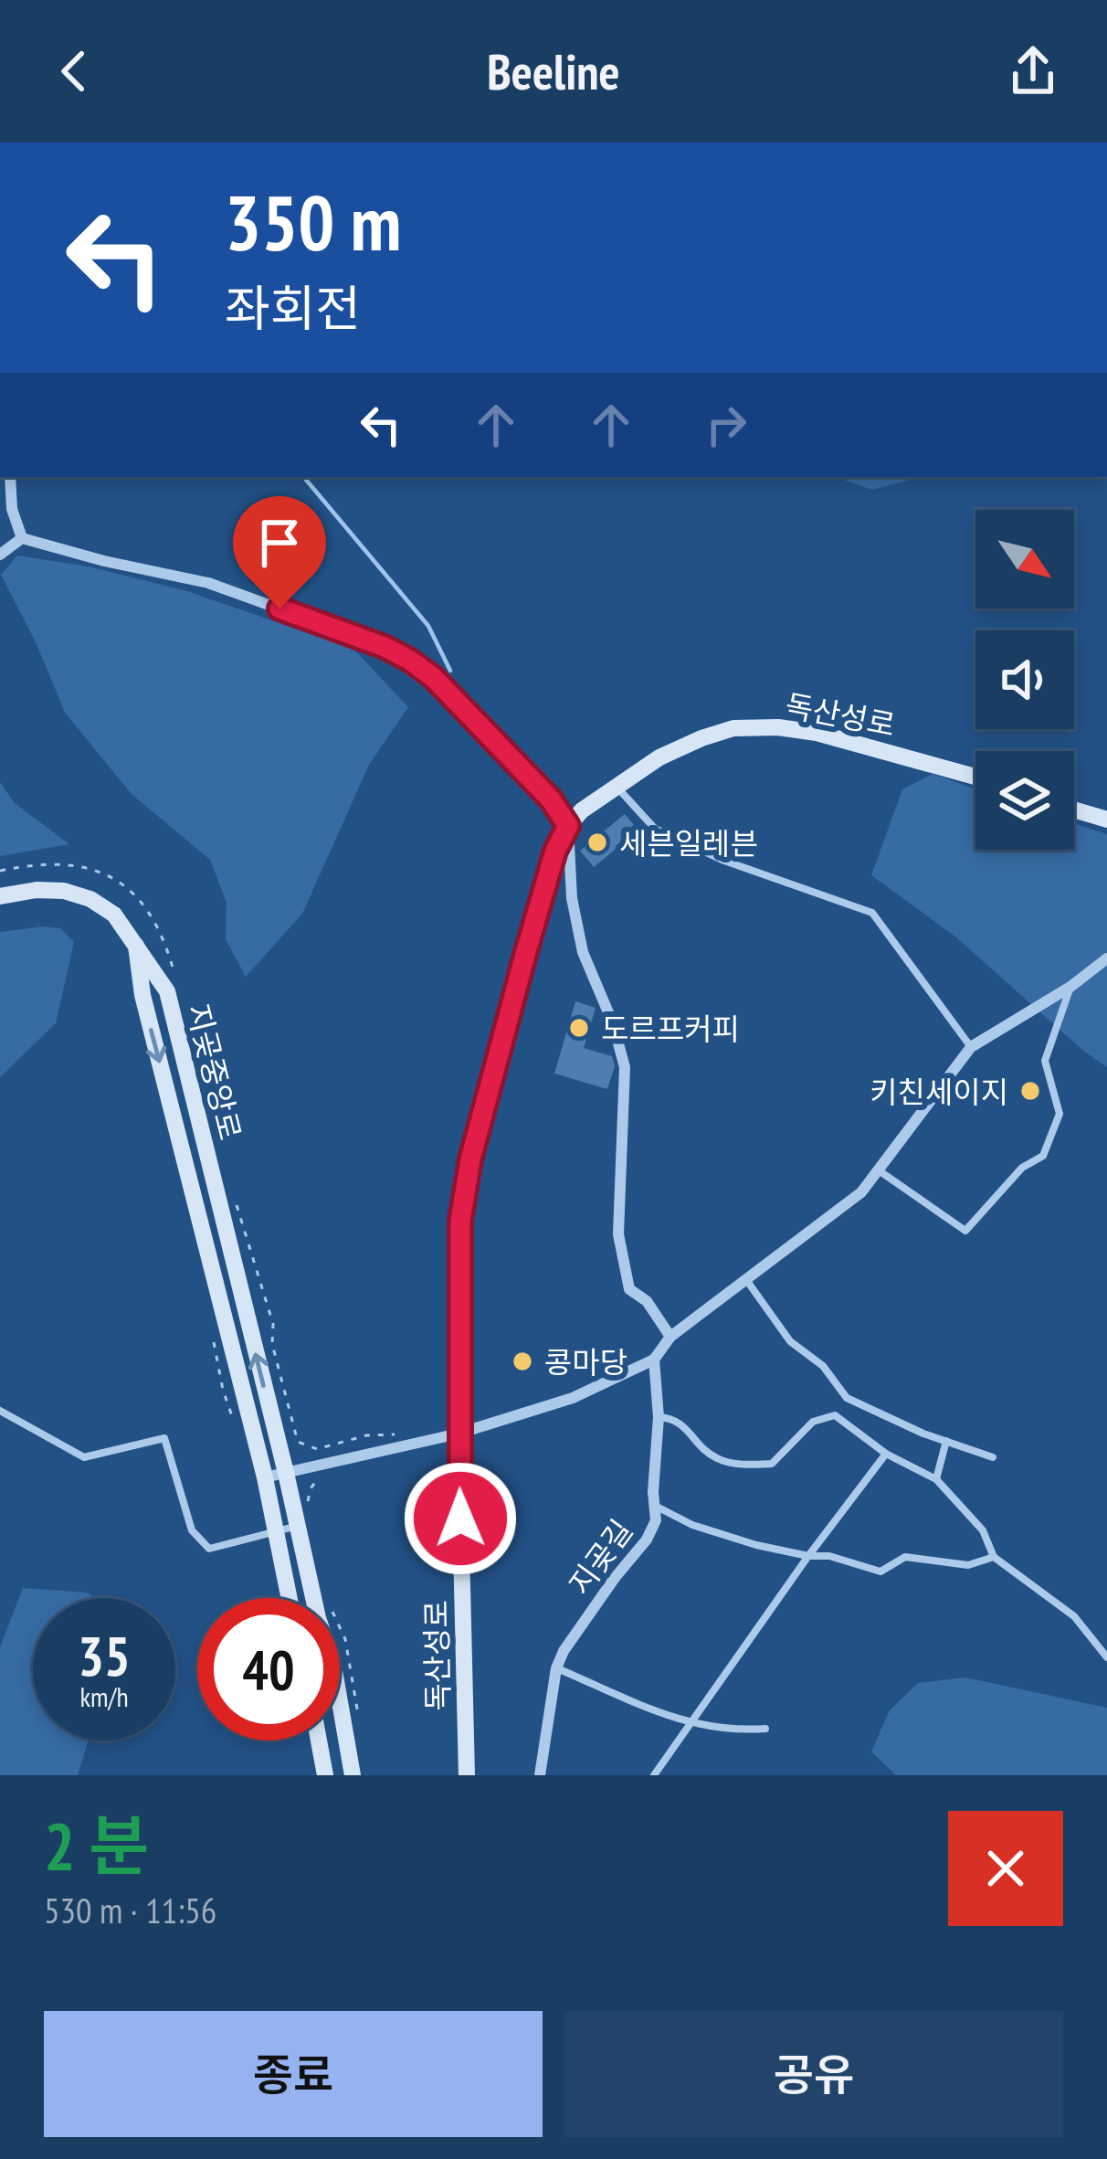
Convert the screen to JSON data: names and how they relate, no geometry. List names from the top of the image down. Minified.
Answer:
{"streets":{"street":["독산성로","지곶중앙로","지곶길"]},"places":["세븐일레븐","도르프커피","키친세이지","콩마당"],"north":"bottom right","page":{"header":"Beeline","turn":["350 m","좌회전"],"speed":"35 km/h","limit":"40","heading":["2 분","530 m · 11:56"],"buttons":["종료","공유"]}}
